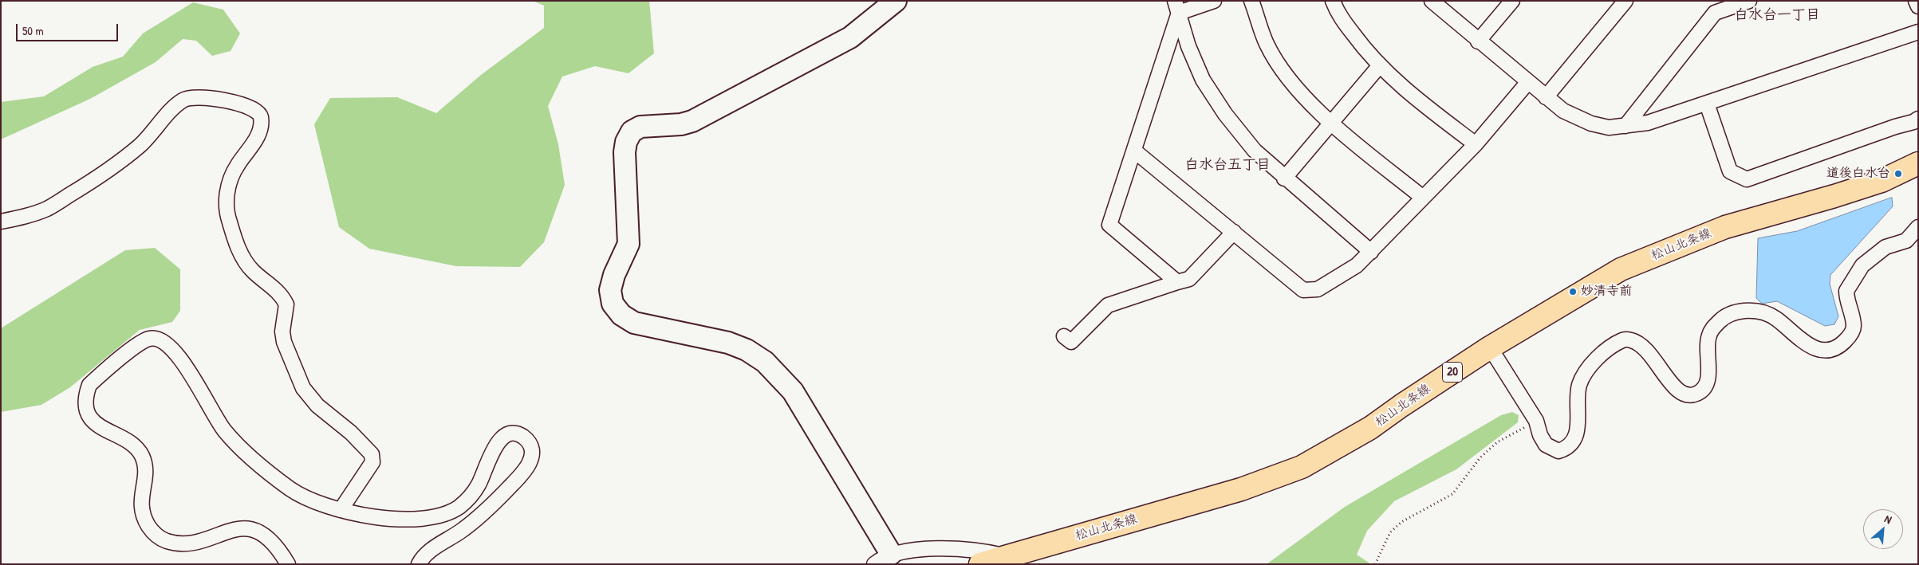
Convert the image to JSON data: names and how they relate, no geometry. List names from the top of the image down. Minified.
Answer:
{"streets":{"main road":["松山北条線","20"]},"districts":["白水台一丁目","白水台五丁目"],"places":["道後白水台","妙清寺前"],"scale_bar":"50 m","north":"top right"}
